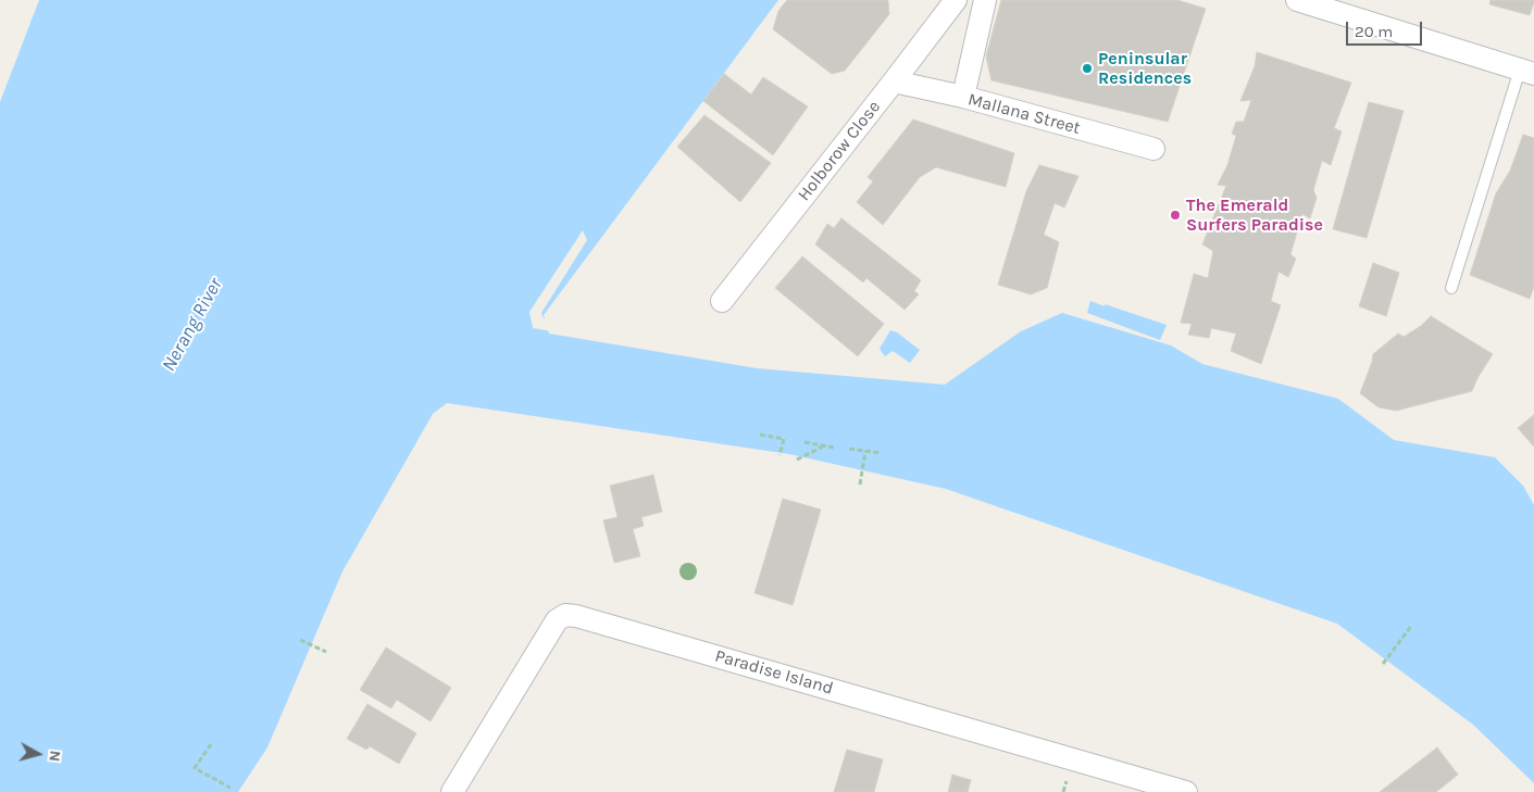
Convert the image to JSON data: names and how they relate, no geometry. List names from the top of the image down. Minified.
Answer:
{"streets":{"street":["Mallana Street","Holborow Close","Paradise Island"]},"crossings":[["Mallana Street","Holborow Close"]],"water":["Nerang River"],"places":["Peninsular Residences","The Emerald Surfers Paradise"],"scale_bar":"20 m","north":"right"}
